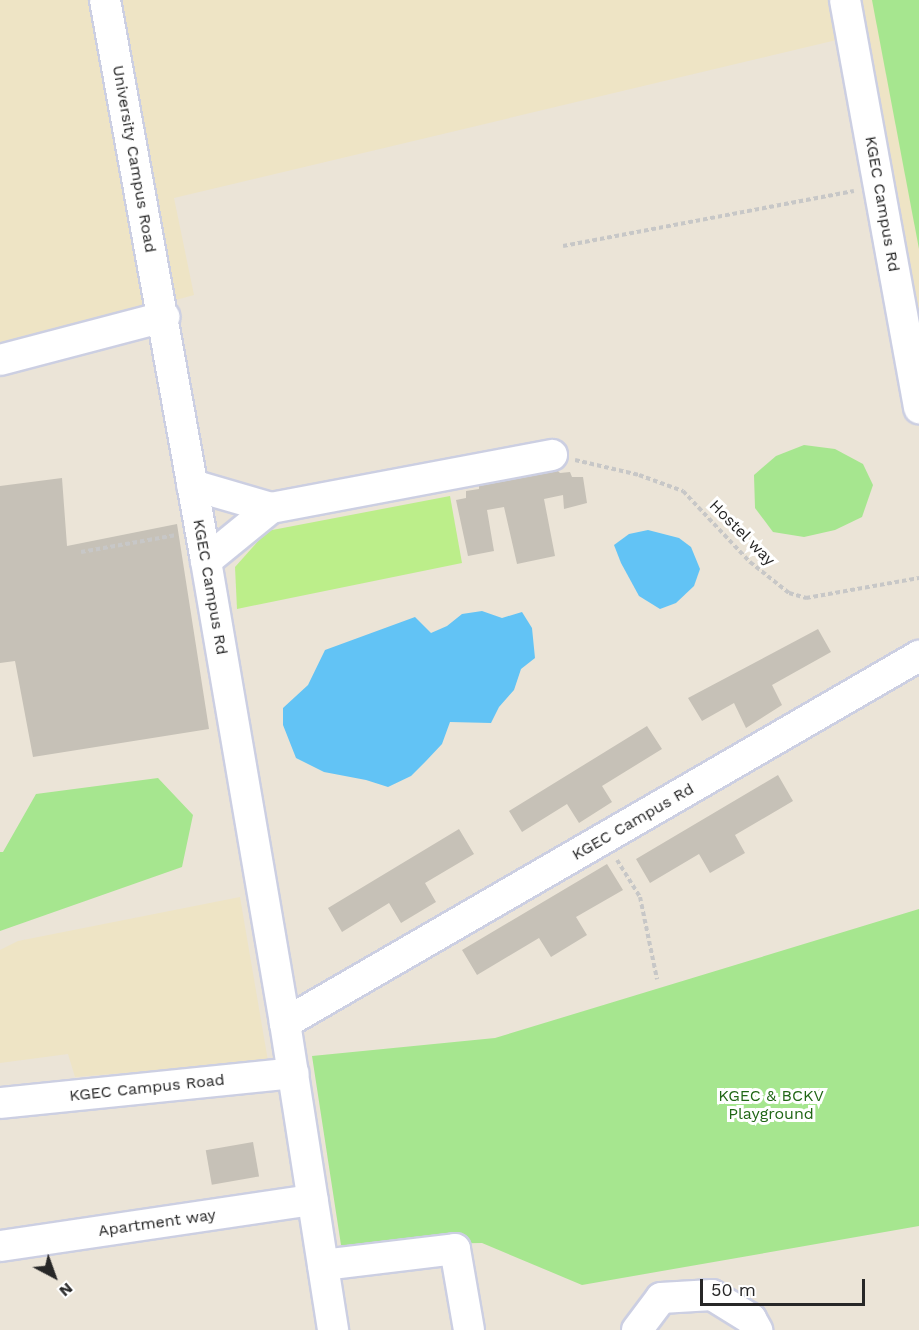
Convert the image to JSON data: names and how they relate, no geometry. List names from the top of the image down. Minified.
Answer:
{"streets":{"street":["University Campus Road","KGEC Campus Rd","KGEC Campus Road","Apartment way"],"path":["Hostel way"]},"crossings":[["University Campus Road","KGEC Campus Rd"],["KGEC Campus Rd","KGEC Campus Road"],["KGEC Campus Rd","Apartment way"]],"parks":["KGEC & BCKV Playground"],"scale_bar":"50 m","north":"bottom right"}
